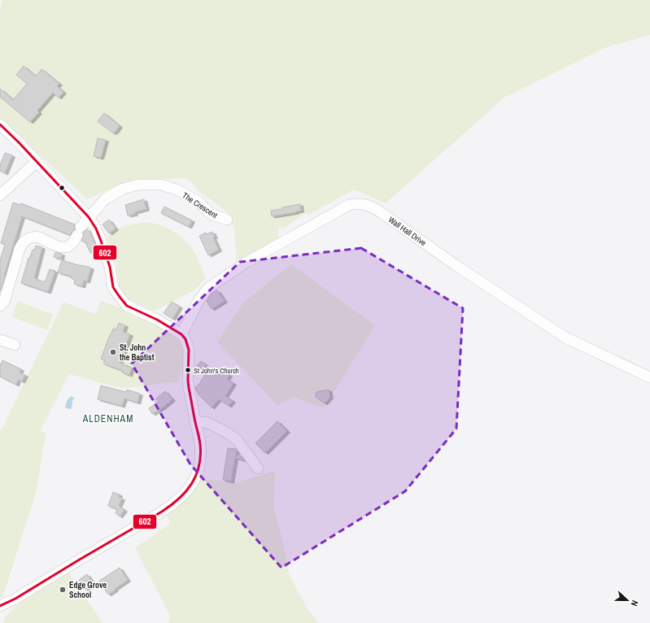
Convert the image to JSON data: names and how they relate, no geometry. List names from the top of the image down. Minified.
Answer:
{"streets":{"street":["The Crescent","Wall Hall Drive"]},"districts":["ALDENHAM"],"places":["St. John the Baptist","St John's Church","Edge Grove School"],"lines":["transit line 602"],"north":"right"}
